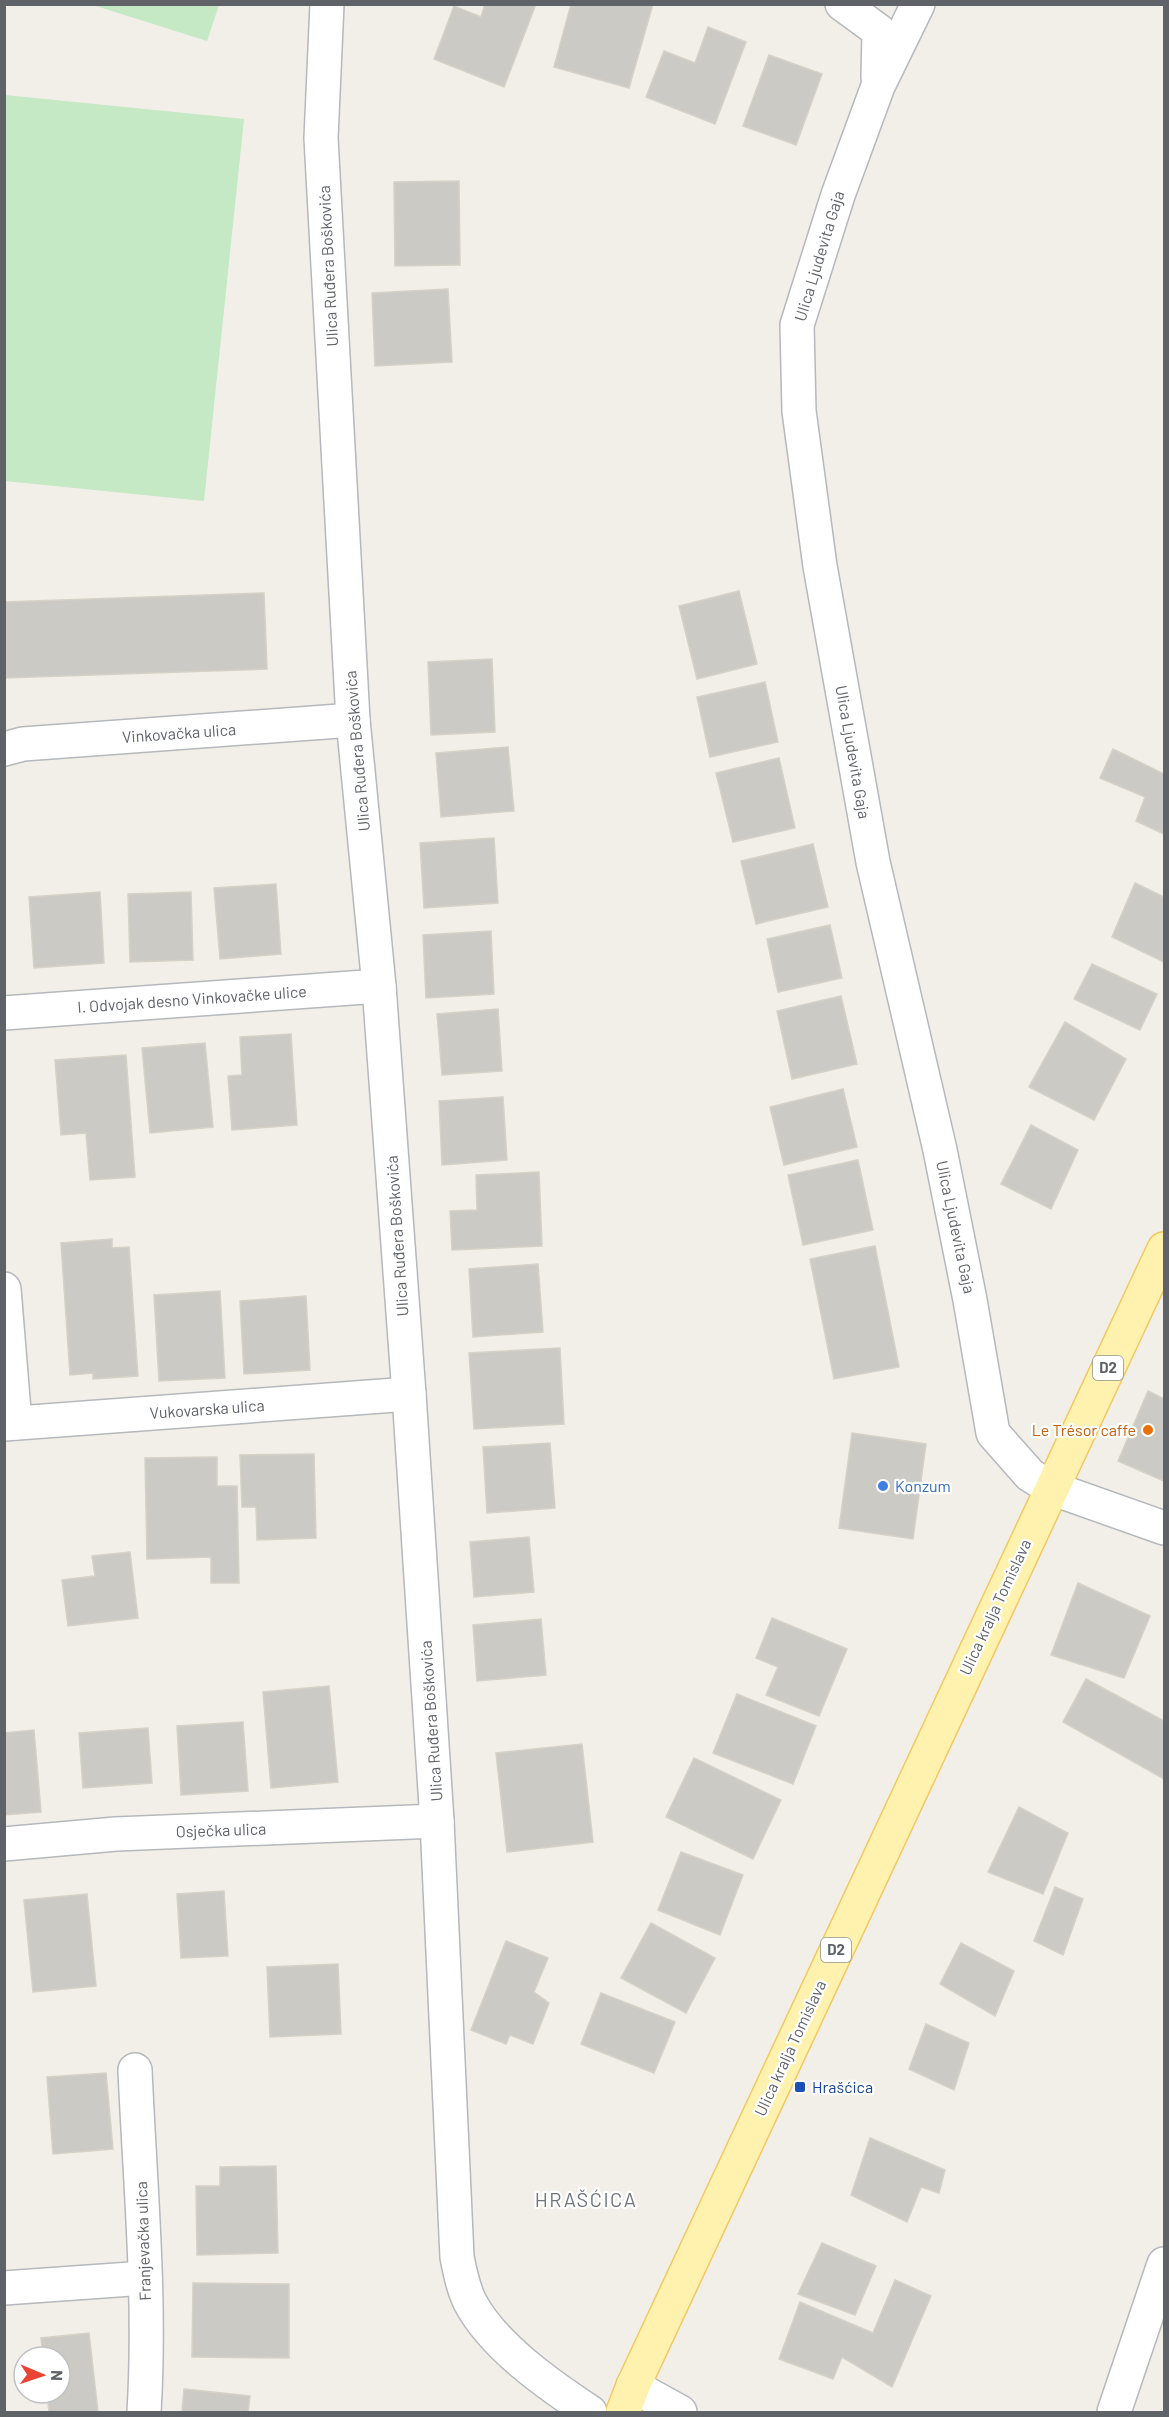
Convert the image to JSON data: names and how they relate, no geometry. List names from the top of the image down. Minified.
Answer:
{"streets":{"main road":["D2","Ulica kralja Tomislava"],"street":["Ulica Ljudevita Gaja","Ulica Ruđera Boškovića","Vinkovačka ulica","I. Odvojak desno Vinkovačke ulice","Vukovarska ulica","Osječka ulica","Franjevačka ulica"]},"crossings":[["Ulica Ljudevita Gaja","D2"],["Ulica Ljudevita Gaja","Ulica kralja Tomislava"],["Ulica Ruđera Boškovića","Vinkovačka ulica"],["Ulica Ruđera Boškovića","I. Odvojak desno Vinkovačke ulice"],["Ulica Ruđera Boškovića","Vukovarska ulica"],["Ulica Ruđera Boškovića","Osječka ulica"],["D2","Ulica kralja Tomislava"]],"districts":["HRAŠĆICA"],"places":{"other":["Le Trésor caffe","Konzum"],"transit":["Hrašćica"]},"north":"right"}
